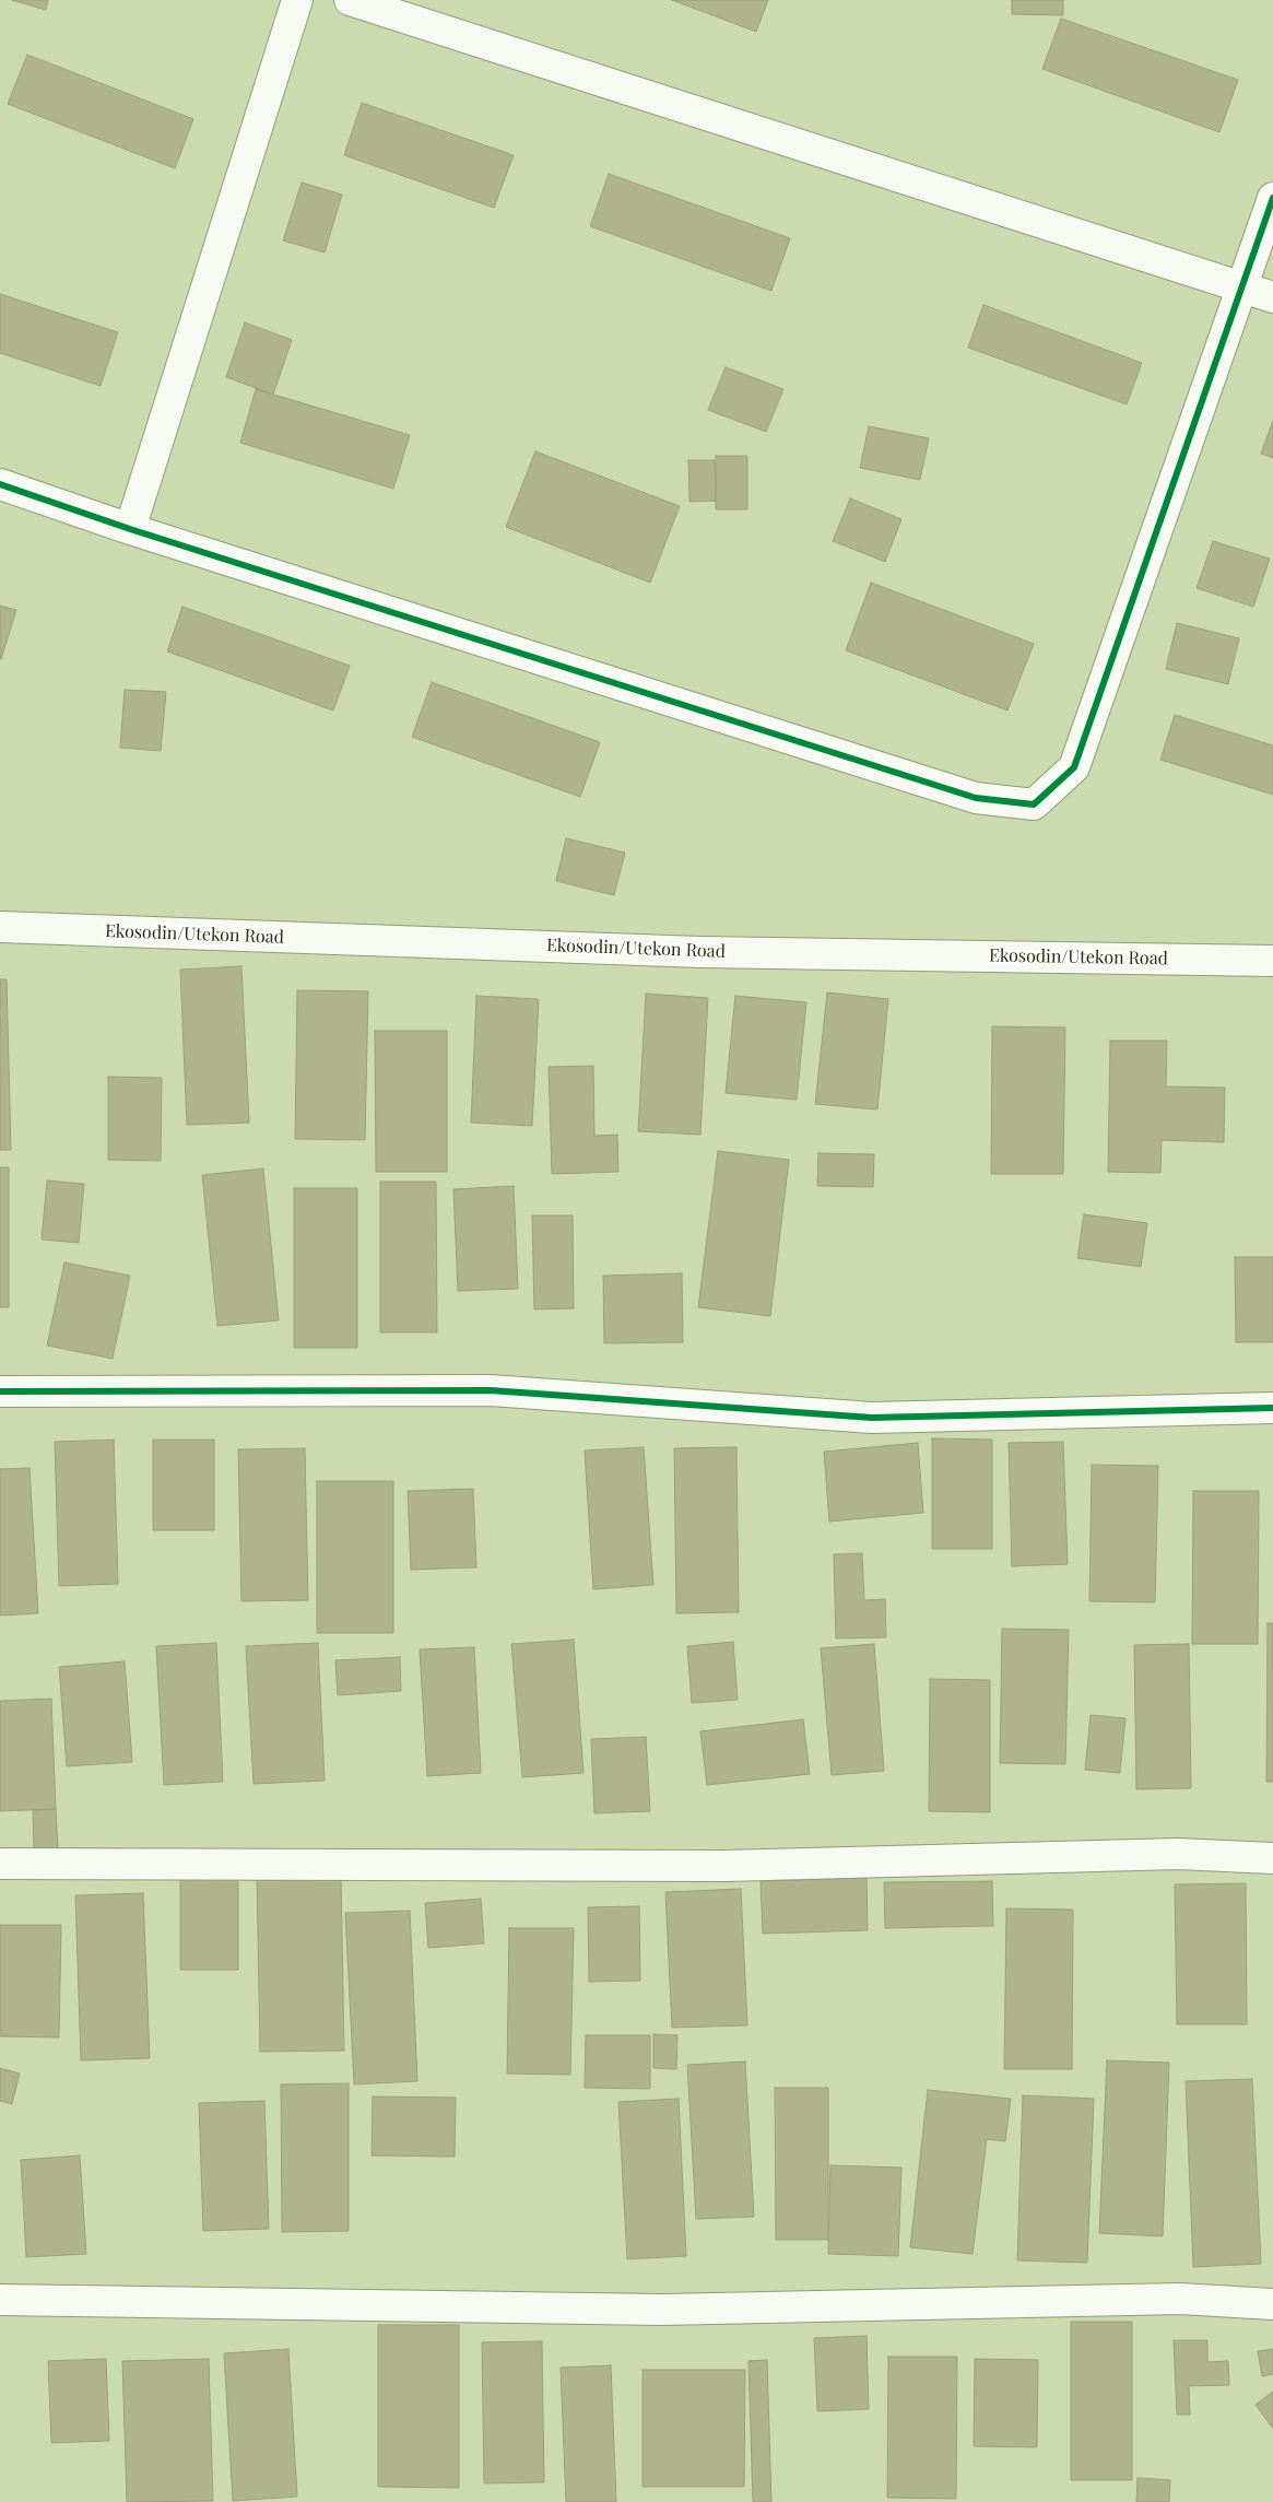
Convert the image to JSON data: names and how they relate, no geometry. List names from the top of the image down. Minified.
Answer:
{"streets":{"street":["Ekosodin/Utekon Road"]}}
